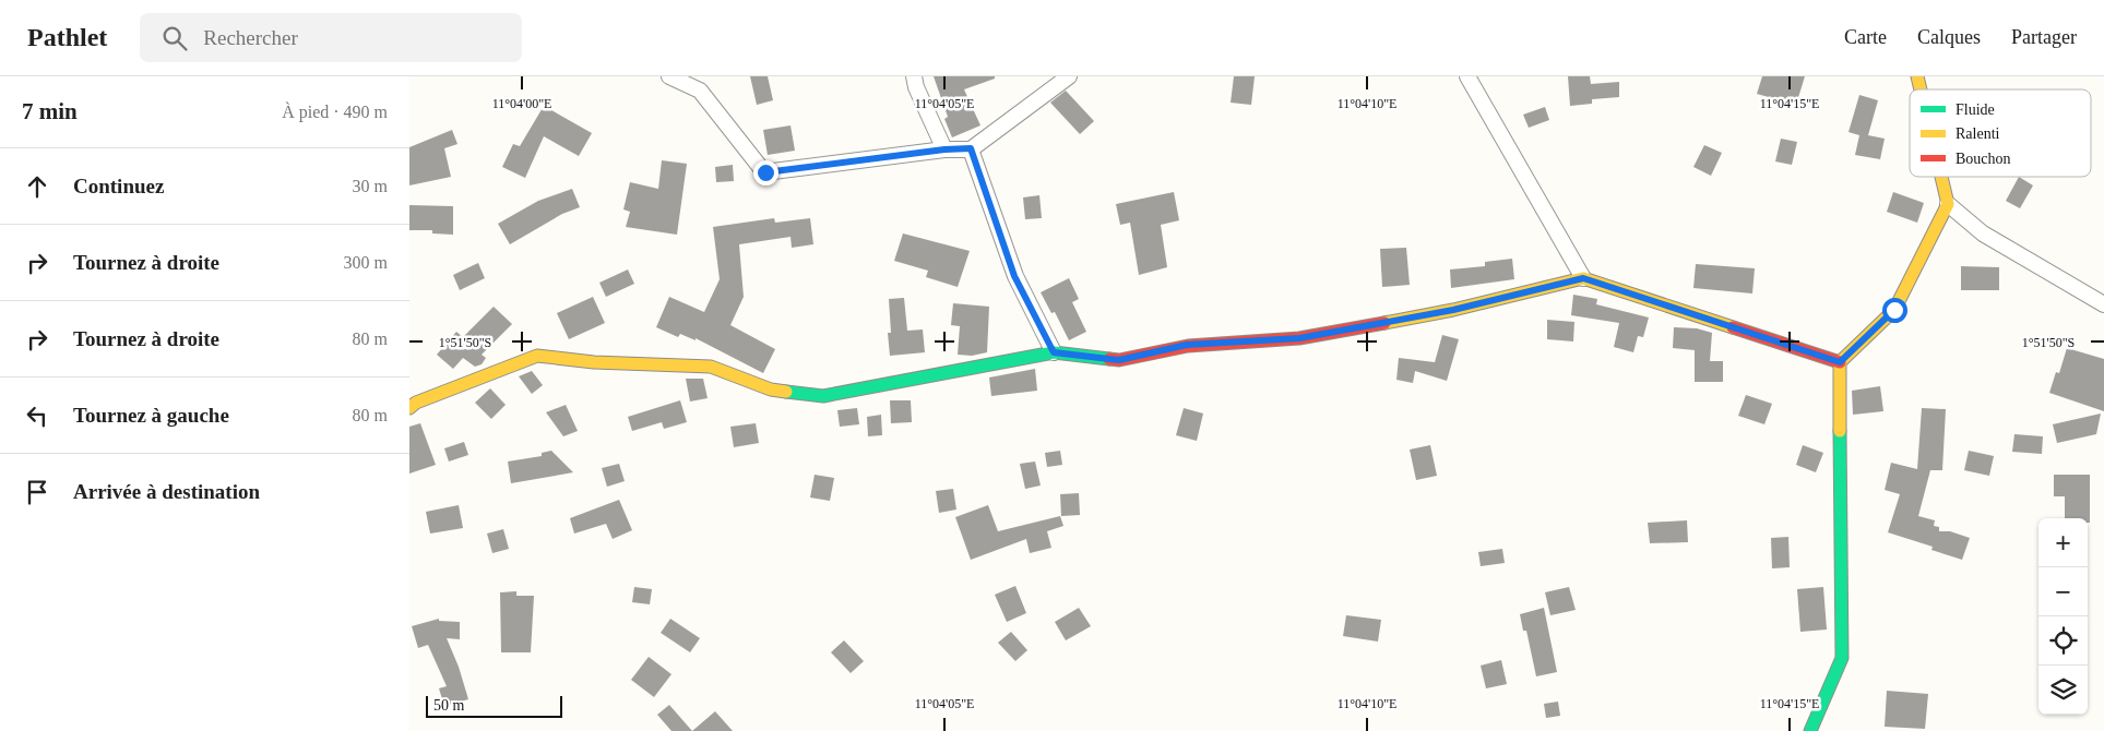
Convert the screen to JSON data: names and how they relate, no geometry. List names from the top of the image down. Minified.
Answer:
{"legend":["Fluide","Ralenti","Bouchon"],"scale_bar":"50 m","page":{"header":"Pathlet","search":"Rechercher","nav":["Carte","Calques","Partager"],"heading":["7 min","À pied · 490 m"],"list":[["Continuez","30 m"],["Tournez à droite","300 m"],["Tournez à droite","80 m"],["Tournez à gauche","80 m"],"Arrivée à destination"],"map_buttons":["+","−"],"scale":"50 m"},"coordinates":["11°04'00\"E","11°04'05\"E","11°04'10\"E","11°04'15\"E","1°51'50\"S"]}
